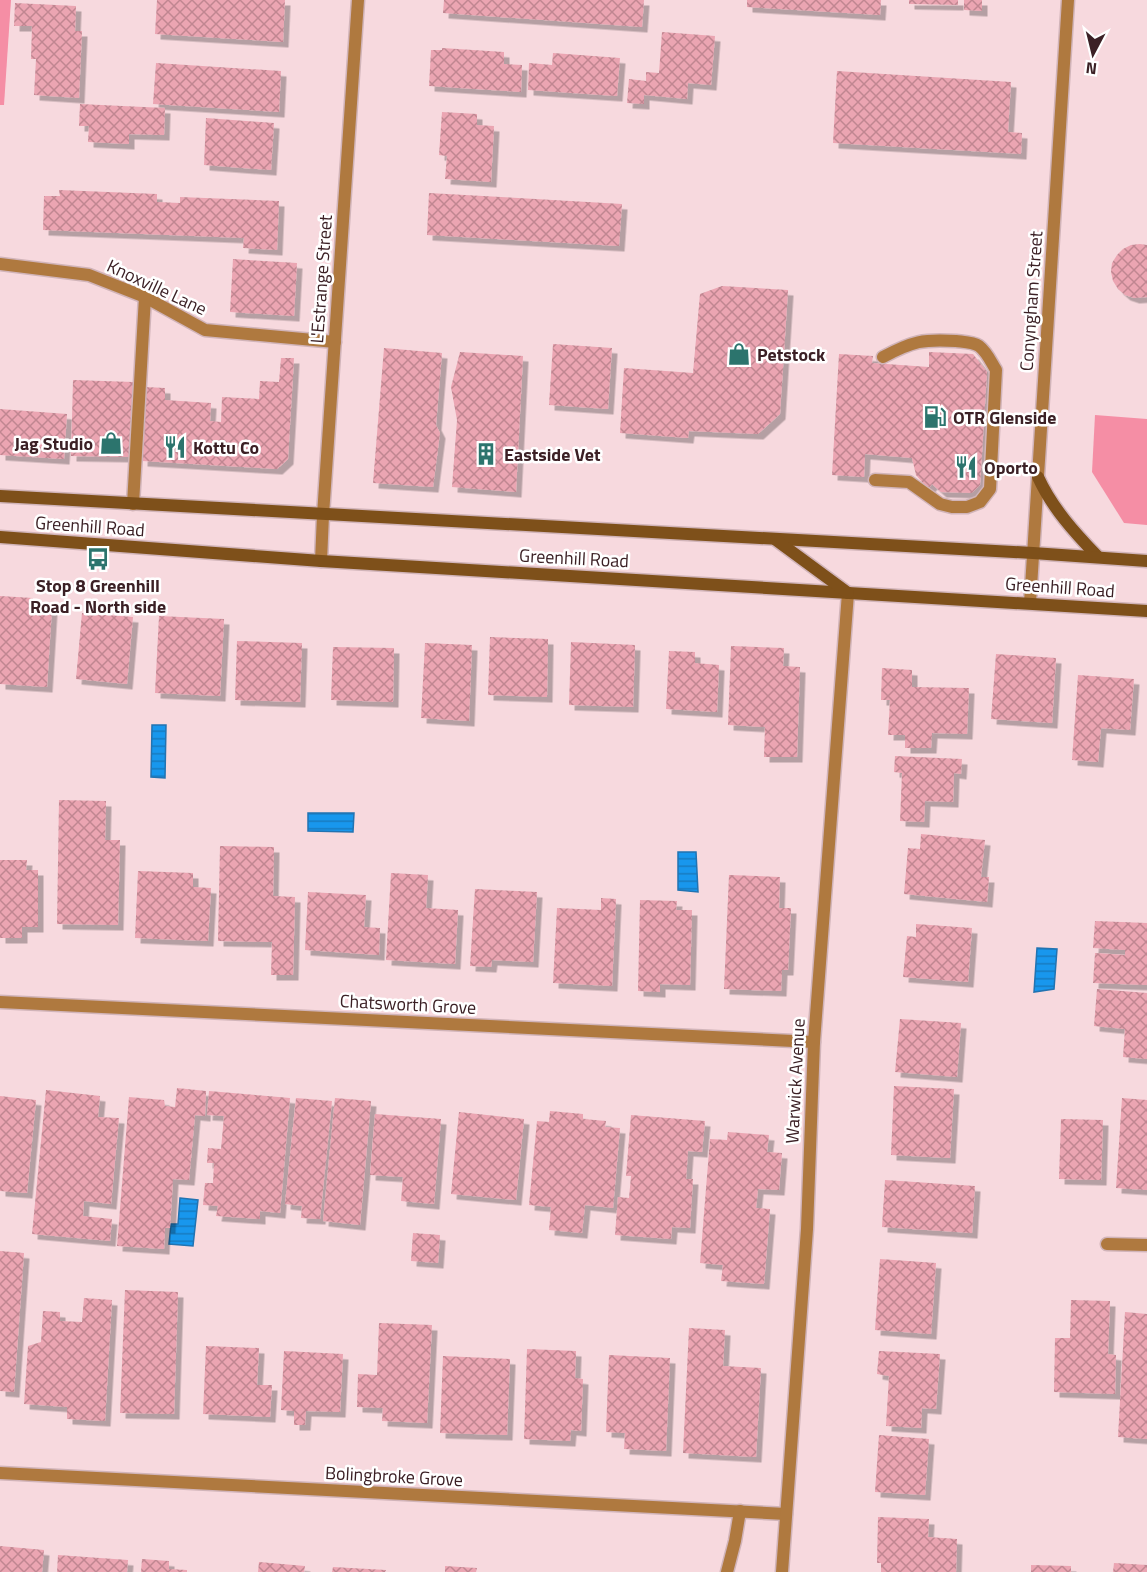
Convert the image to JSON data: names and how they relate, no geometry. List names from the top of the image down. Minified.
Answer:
{"streets":{"main road":["Greenhill Road"],"street":["L'Estrange Street","Knoxville Lane","Conyngham Street","Chatsworth Grove","Warwick Avenue","Bolingbroke Grove"]},"crossings":[["L'Estrange Street","Knoxville Lane"],["L'Estrange Street","Greenhill Road"],["Conyngham Street","Greenhill Road"],["Greenhill Road","Warwick Avenue"],["Chatsworth Grove","Warwick Avenue"],["Warwick Avenue","Bolingbroke Grove"]],"places":{"shop":["Petstock","Jag Studio"],"fuel station":["OTR Glenside"],"restaurant":["Kottu Co","Oporto"],"building":["Eastside Vet"],"bus stop":["Stop 8 Greenhill Road - North side"]},"north":"bottom"}
